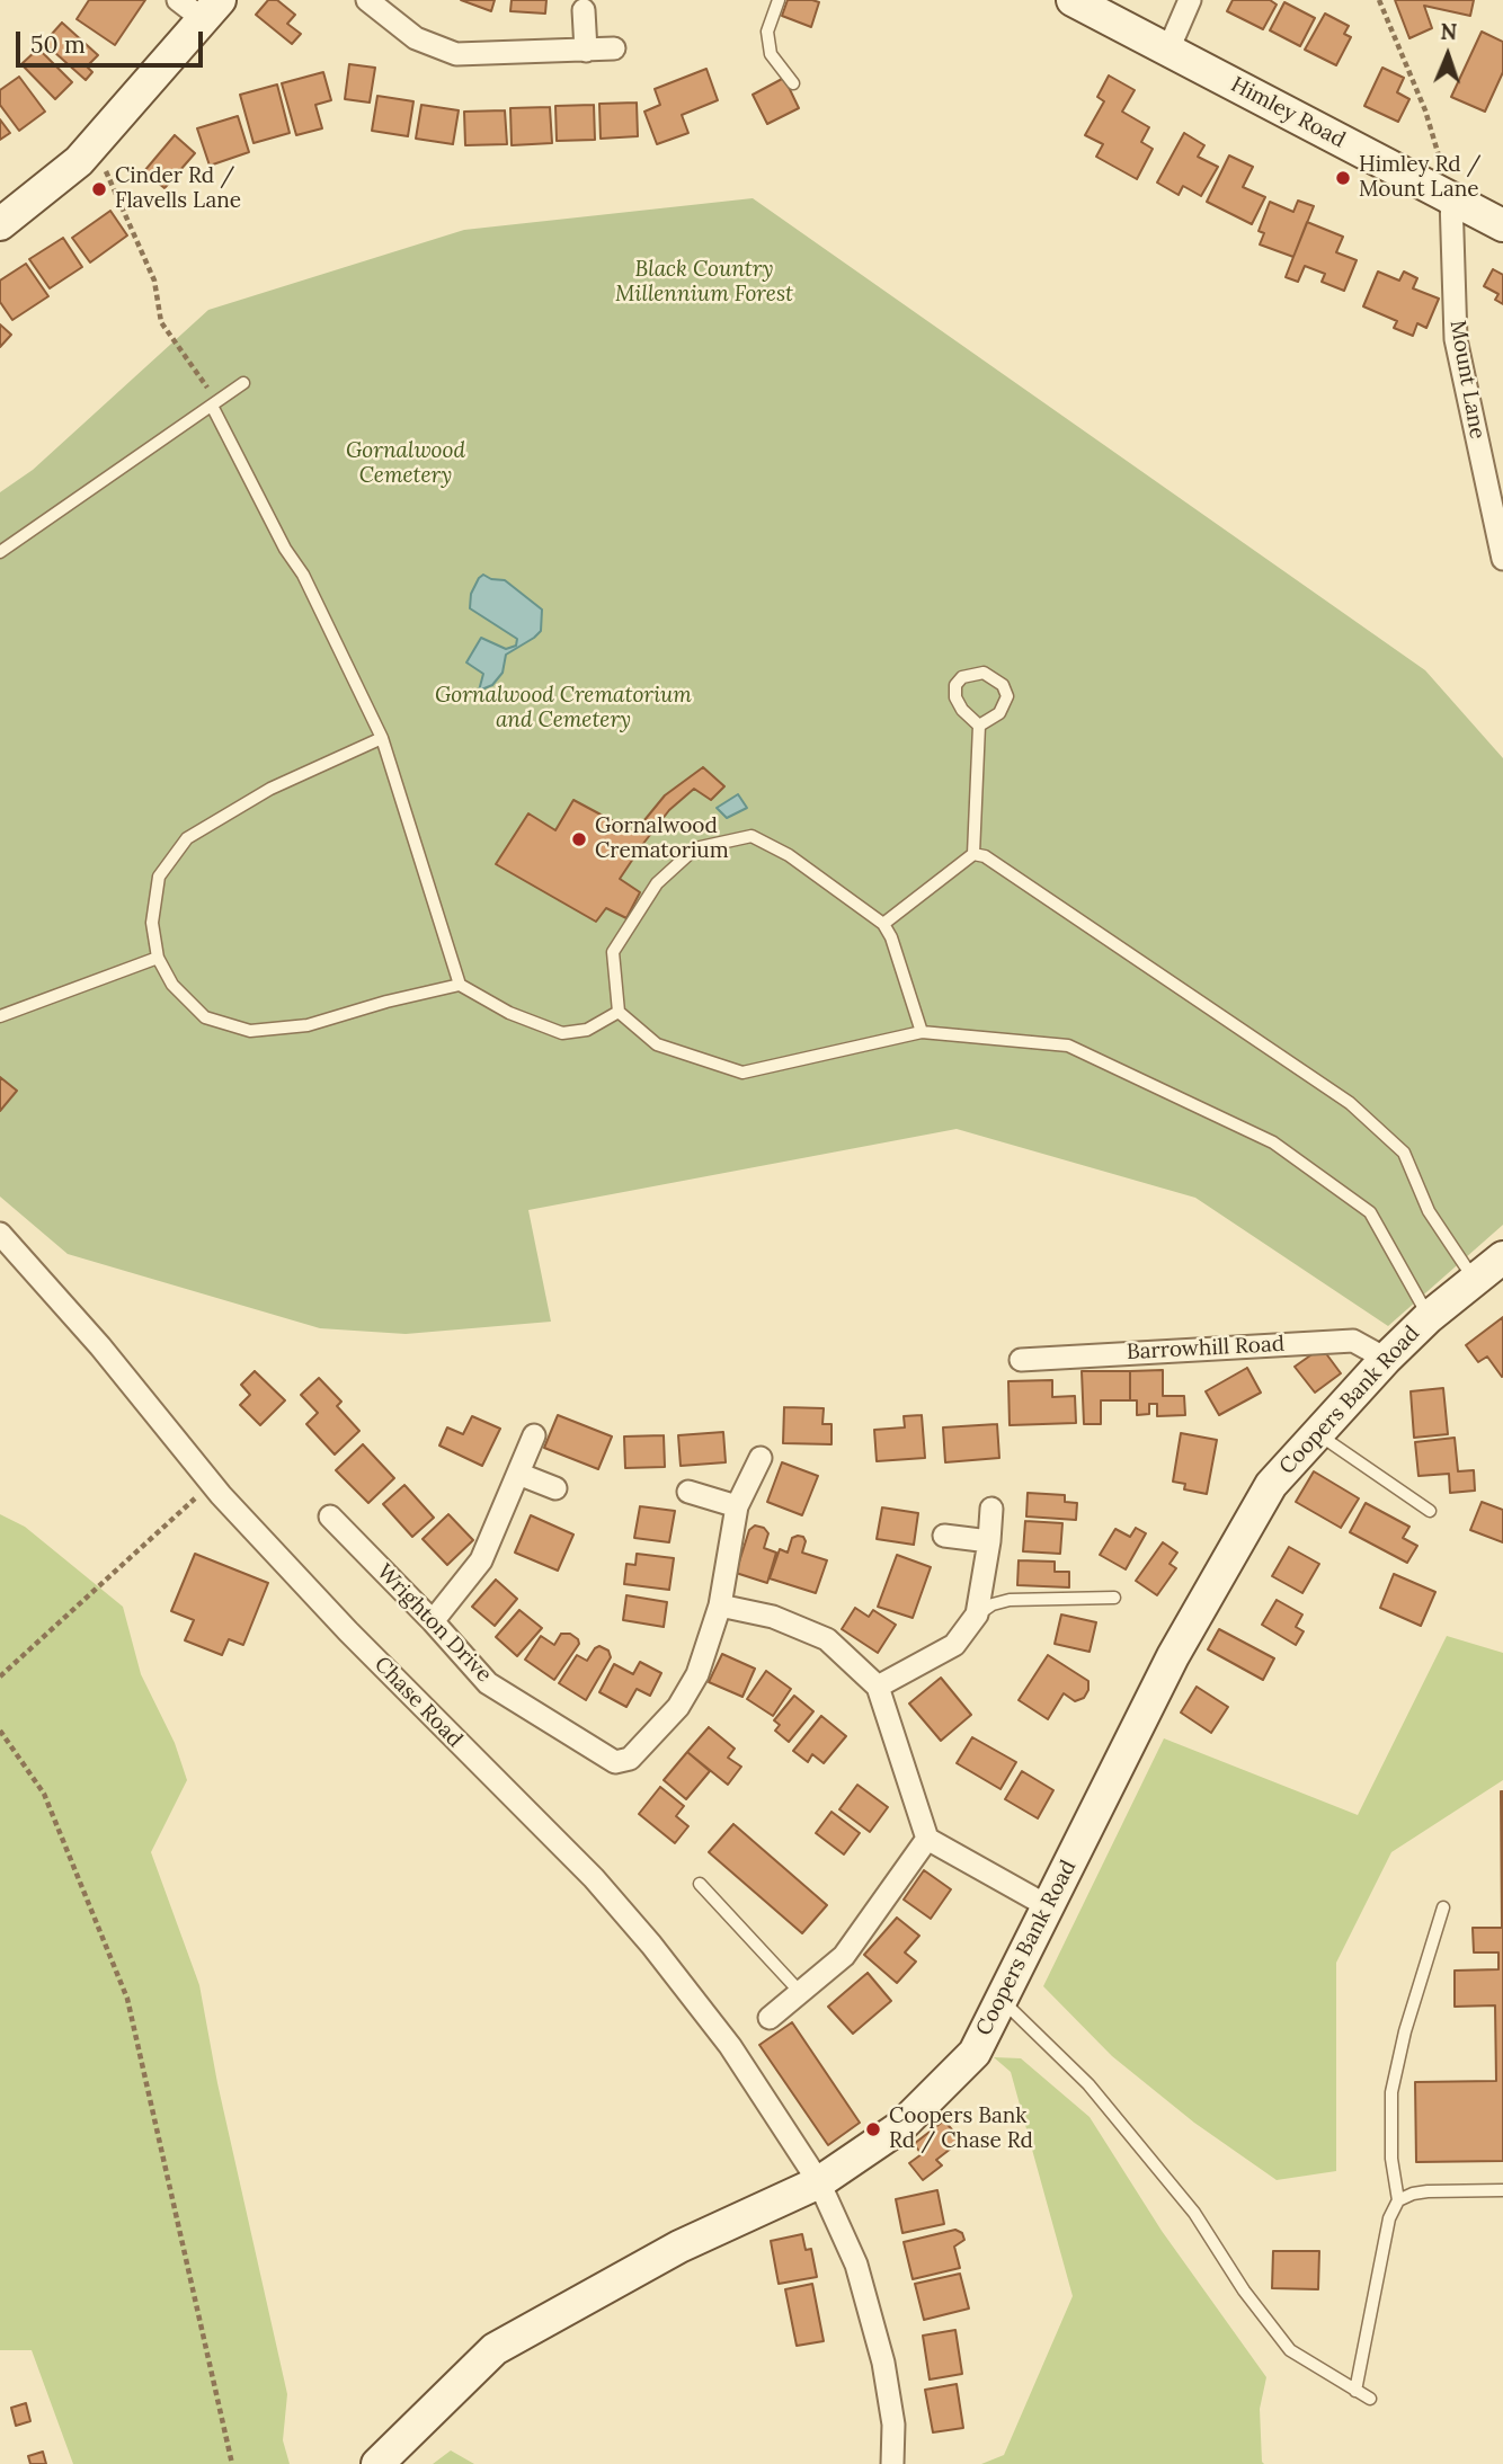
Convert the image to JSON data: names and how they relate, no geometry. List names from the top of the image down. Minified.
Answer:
{"streets":{"street":["Himley Road","Mount Lane","Barrowhill Road","Coopers Bank Road","Wrighton Drive","Chase Road"]},"crossings":[["Himley Road","Mount Lane"],["Barrowhill Road","Coopers Bank Road"],["Coopers Bank Road","Chase Road"]],"parks":["Black Country Millennium Forest","Gornalwood Cemetery","Gornalwood Crematorium and Cemetery"],"places":["Himley Rd / Mount Lane","Cinder Rd / Flavells Lane","Gornalwood Crematorium","Coopers Bank Rd / Chase Rd"],"scale_bar":"50 m","north":"top"}
